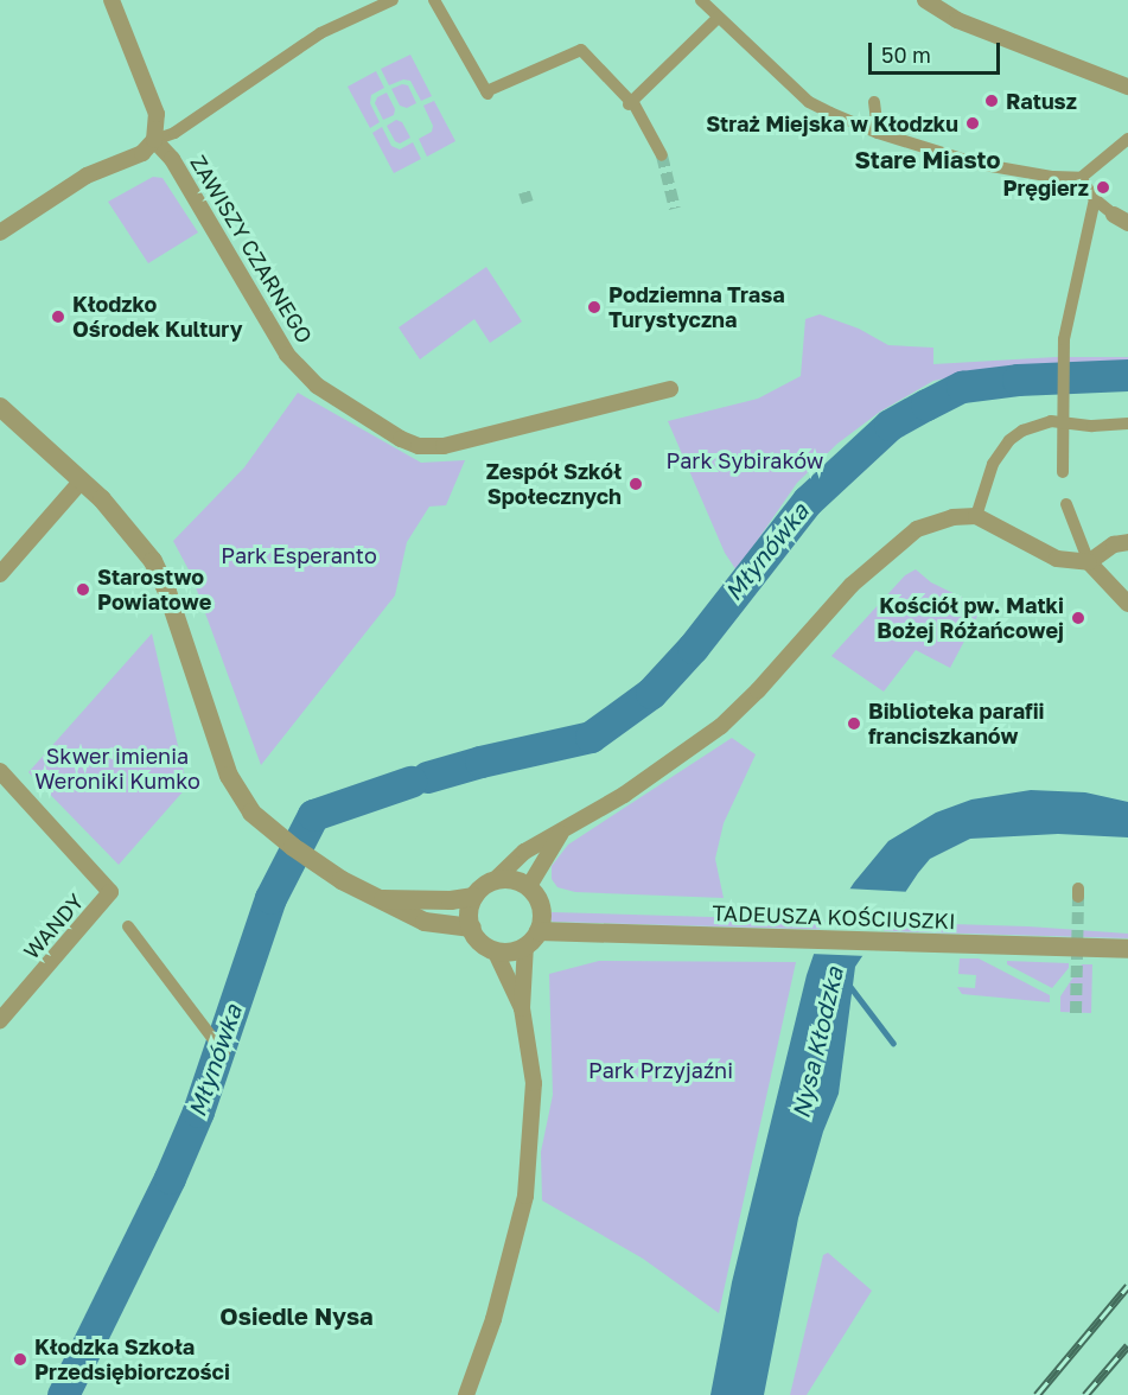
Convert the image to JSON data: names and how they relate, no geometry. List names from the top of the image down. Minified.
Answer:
{"streets":{"street":["ZAWISZY CZARNEGO","TADEUSZA KOŚCIUSZKI","WANDY"]},"districts":["Stare Miasto","Osiedle Nysa"],"water":["Młynówka","Nysa Kłodzka"],"parks":["Park Sybiraków","Park Esperanto","Skwer imienia Weroniki Kumko","Park Przyjaźni"],"places":["Ratusz","Straż Miejska w Kłodzku","Pręgierz","Podziemna Trasa Turystyczna","Kłodzko Ośrodek Kultury","Zespół Szkół Społecznych","Starostwo Powiatowe","Kościół pw. Matki Bożej Różańcowej","Biblioteka parafii franciszkanów","Kłodzka Szkoła Przedsiębiorczości"],"scale_bar":"50 m"}
